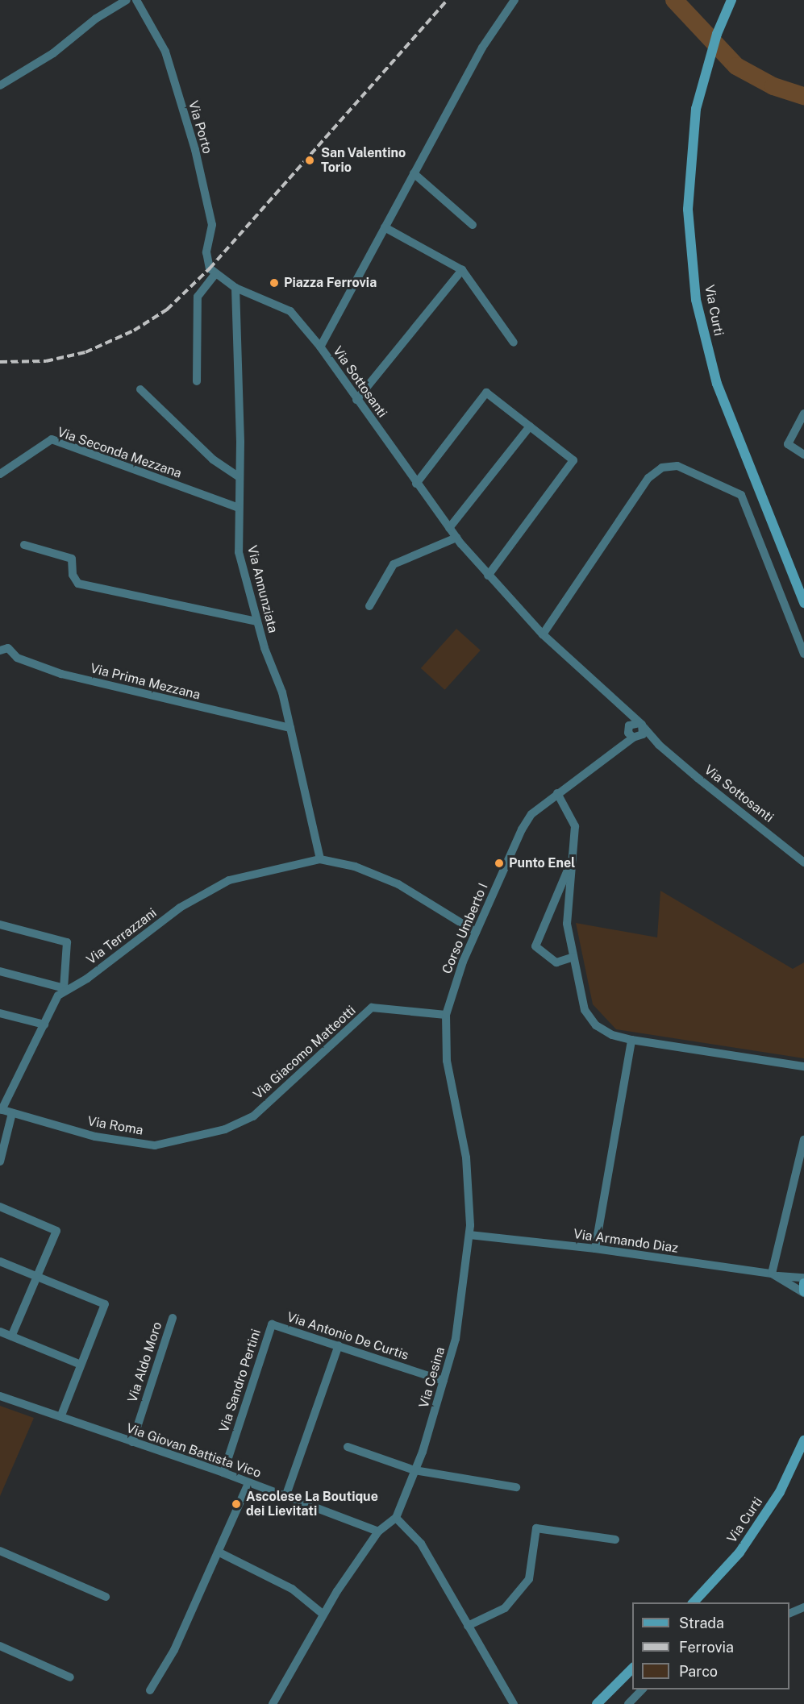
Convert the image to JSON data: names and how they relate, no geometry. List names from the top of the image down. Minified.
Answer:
{"streets":{"main road":["Via Curti"],"street":["Via Porto","Via Sottosanti","Via Seconda Mezzana","Via Annunziata","Via Prima Mezzana","Corso Umberto I","Via Terrazzani","Via Giacomo Matteotti","Via Roma","Via Armando Diaz","Via Antonio De Curtis","Via Aldo Moro","Via Cesina","Via Sandro Pertini","Via Giovan Battista Vico"]},"crossings":[["Via Sottosanti","Corso Umberto I"],["Via Seconda Mezzana","Via Annunziata"],["Via Annunziata","Via Prima Mezzana"],["Via Annunziata","Via Terrazzani"],["Corso Umberto I","Via Giacomo Matteotti"],["Corso Umberto I","Via Cesina"],["Via Terrazzani","Via Roma"],["Via Giacomo Matteotti","Via Roma"],["Via Giacomo Matteotti","Via Cesina"],["Via Armando Diaz","Via Cesina"],["Via Antonio De Curtis","Via Cesina"],["Via Antonio De Curtis","Via Sandro Pertini"],["Via Aldo Moro","Via Giovan Battista Vico"],["Via Sandro Pertini","Via Giovan Battista Vico"]],"places":["San Valentino Torio","Piazza Ferrovia","Punto Enel","Ascolese La Boutique dei Lievitati"],"legend":["Strada","Ferrovia","Parco"]}
